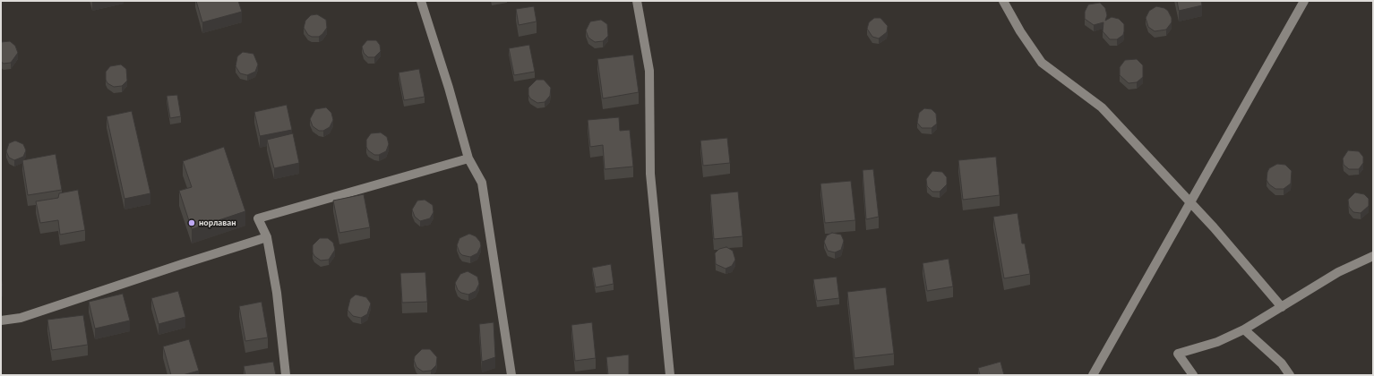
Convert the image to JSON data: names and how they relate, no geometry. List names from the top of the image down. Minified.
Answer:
{"places":["норлаван"]}
